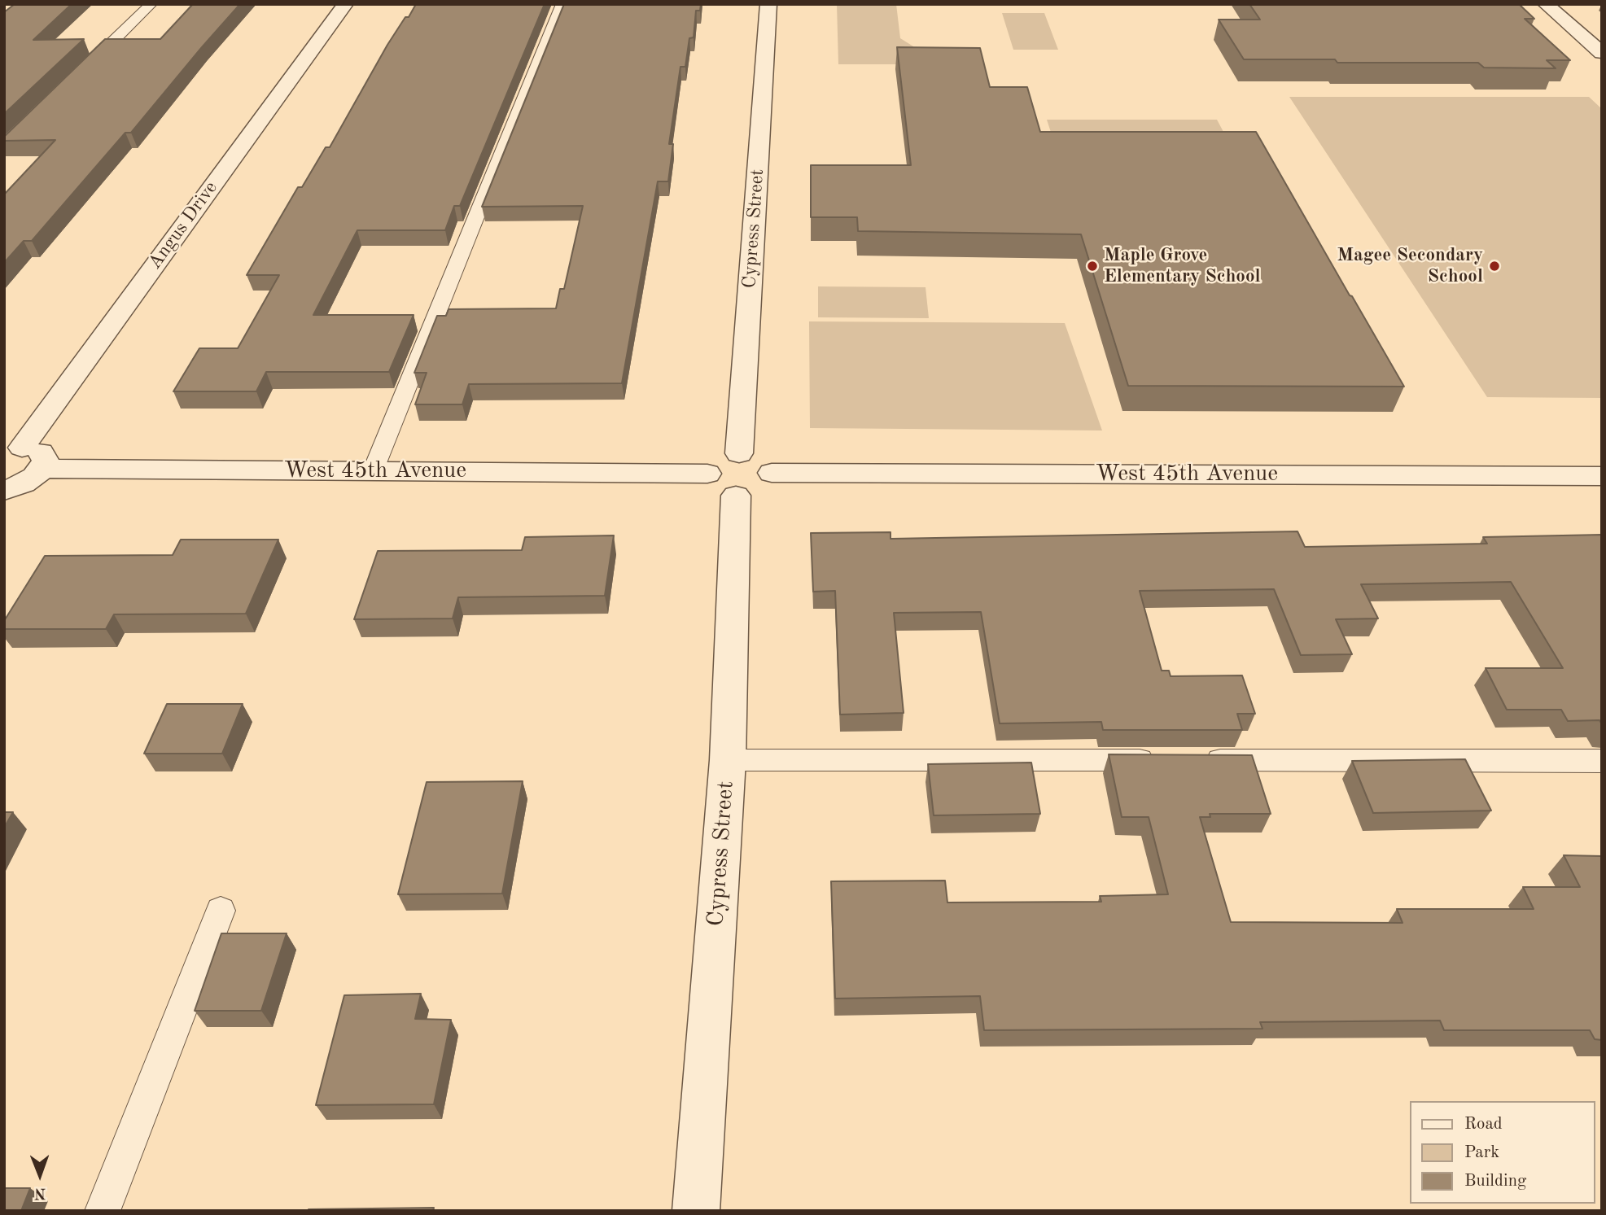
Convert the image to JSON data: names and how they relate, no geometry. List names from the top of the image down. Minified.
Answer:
{"streets":{"street":["Angus Drive","Cypress Street","West 45th Avenue"]},"crossings":[["Cypress Street","West 45th Avenue"]],"places":["Maple Grove Elementary School","Magee Secondary School"],"legend":["Road","Park","Building"],"north":"bottom"}
